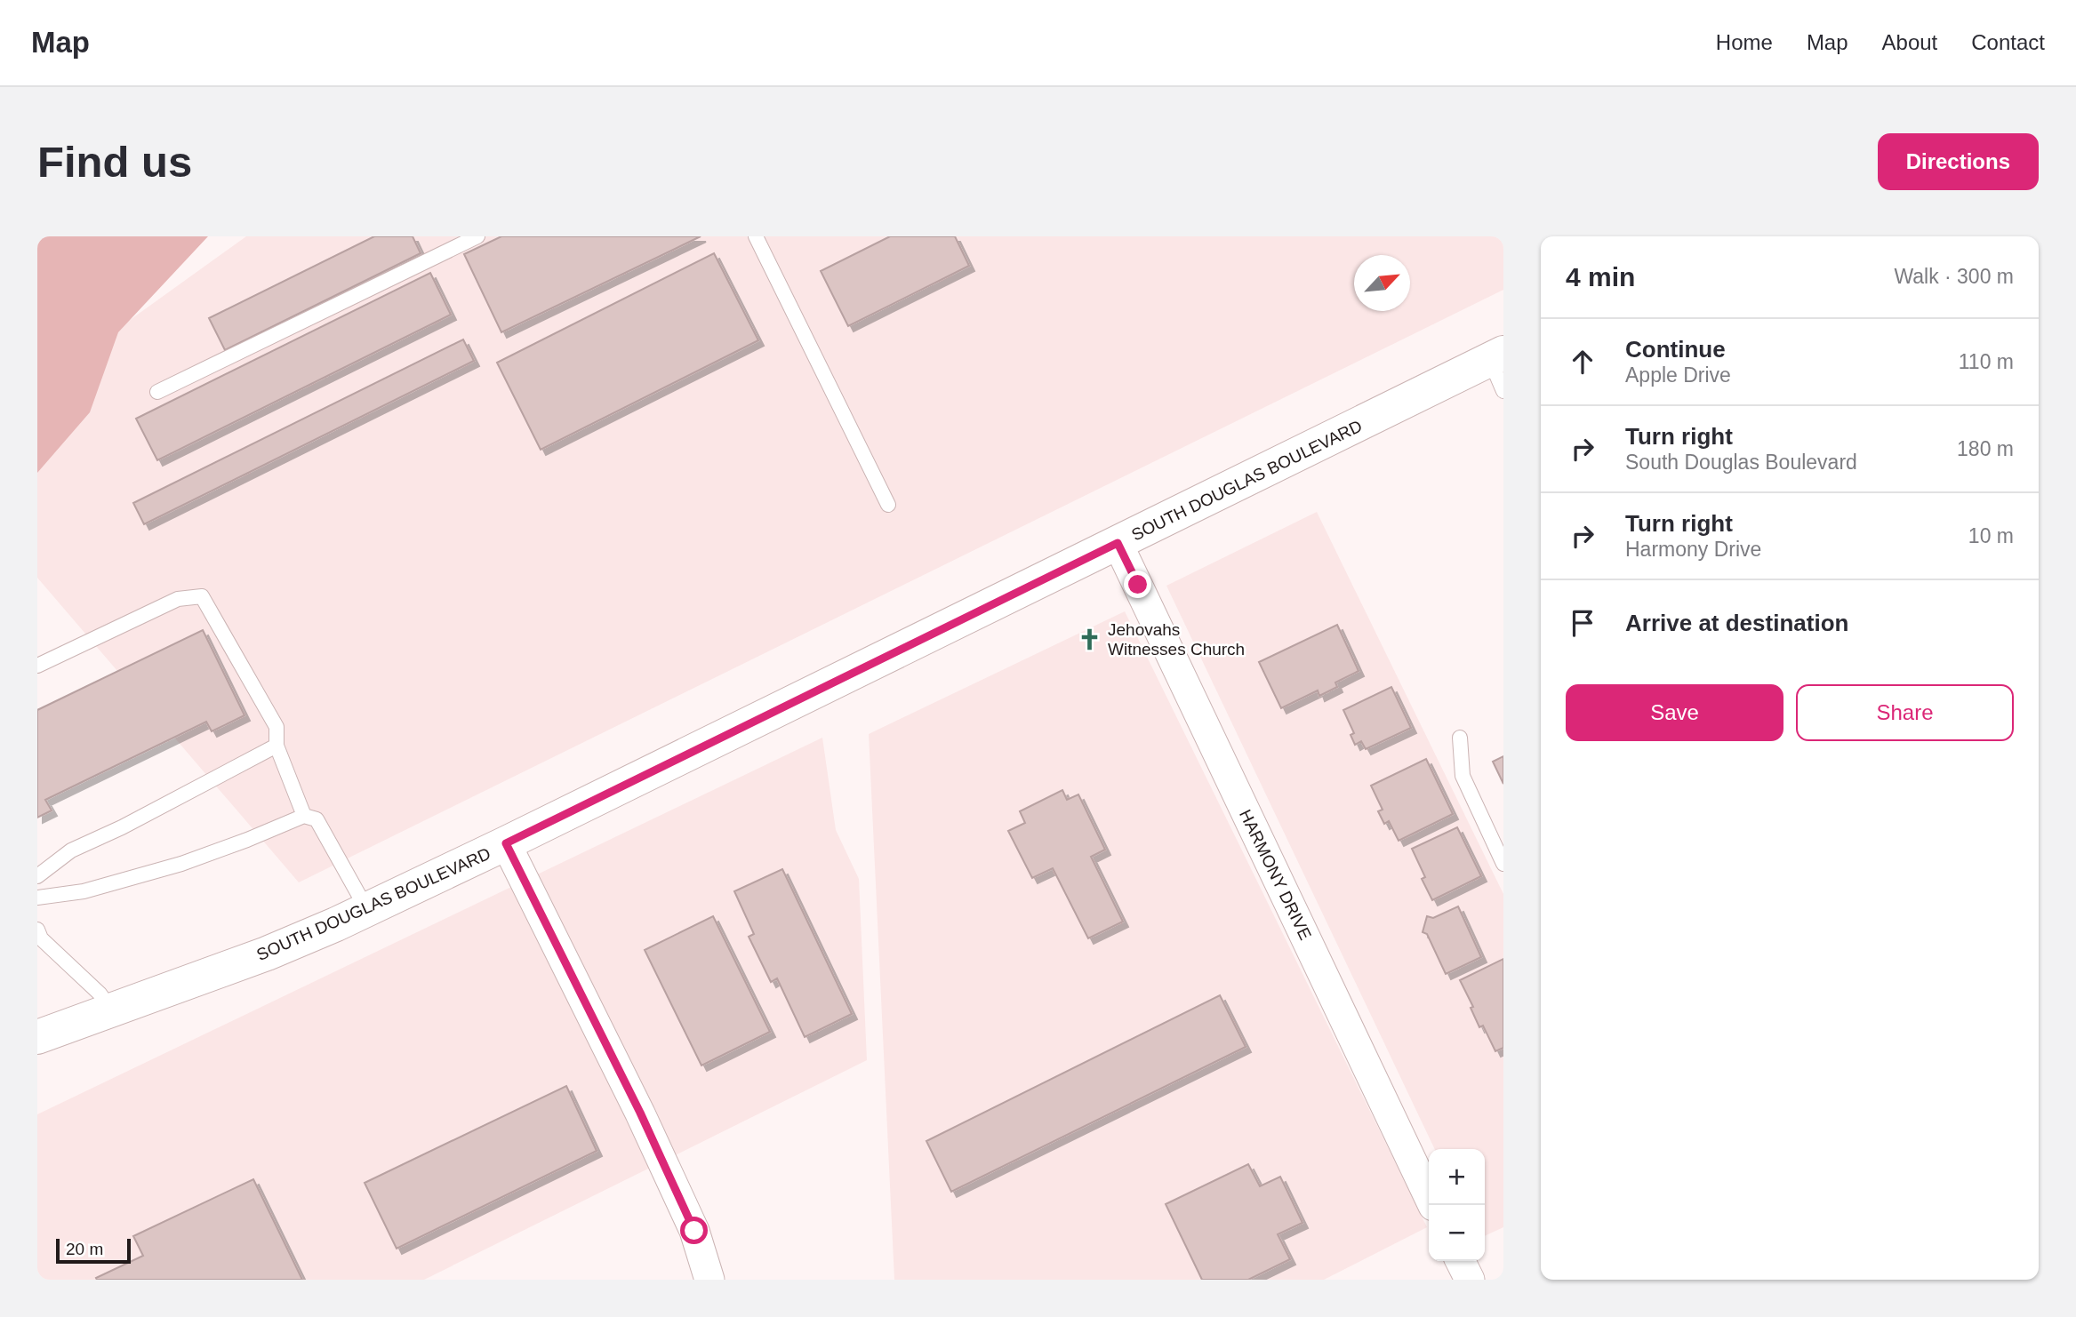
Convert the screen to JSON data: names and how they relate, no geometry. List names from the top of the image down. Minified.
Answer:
{"streets":{"main road":["SOUTH DOUGLAS BOULEVARD"],"street":["HARMONY DRIVE"]},"crossings":[["SOUTH DOUGLAS BOULEVARD","HARMONY DRIVE"]],"places":{"church":["Jehovahs Witnesses Church"]},"scale_bar":"20 m","north":"top right","page":{"header":"Map","nav":["Home","Map","About","Contact"],"buttons":["Directions",["Save","Share"]],"title":"Find us","heading":["4 min","Walk · 300 m"],"list":[["Continue","Apple Drive","110 m"],["Turn right","South Douglas Boulevard","180 m"],["Turn right","Harmony Drive","10 m"],"Arrive at destination"],"map_buttons":["+","−"],"scale":"20 m"}}
